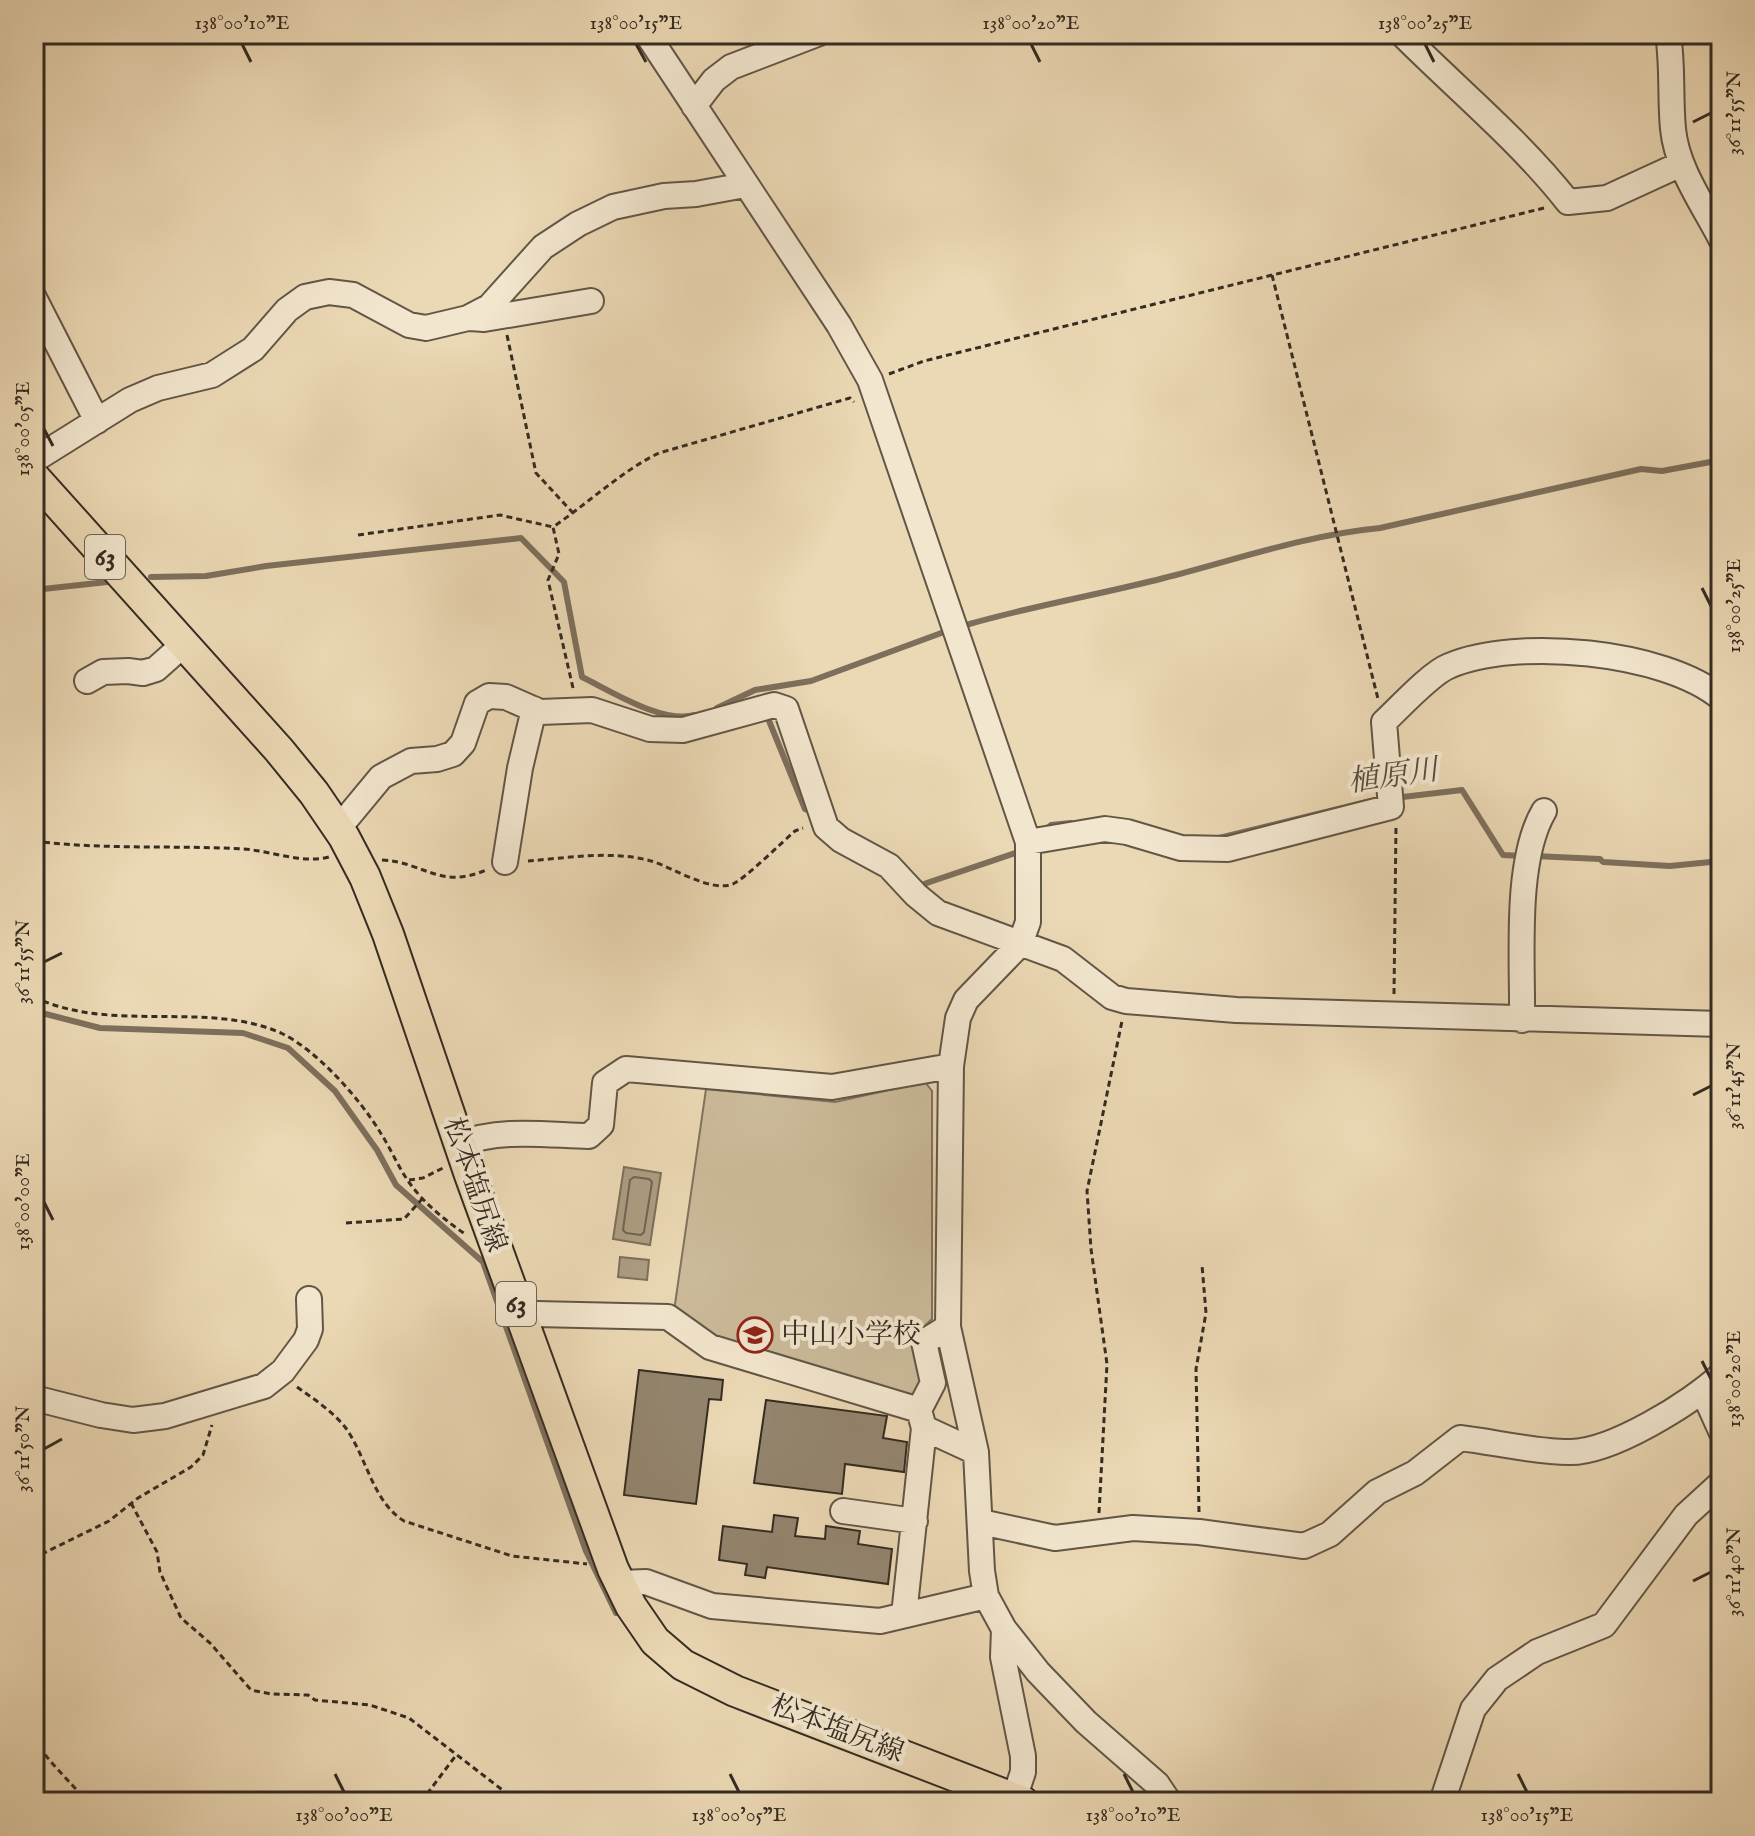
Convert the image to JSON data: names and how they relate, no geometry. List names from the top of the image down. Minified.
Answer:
{"streets":{"main road":["63","松本塩尻線"]},"water":["植原川"],"places":{"school or university":["中山小学校"]},"coordinates":["138°00'10\"E","138°00'15\"E","138°00'20\"E","138°00'25\"E","36°11'55\"N","138°00'05\"E","36°11'45\"N","138°00'00\"E","36°11'50\"N","36°11'40\"N"]}
